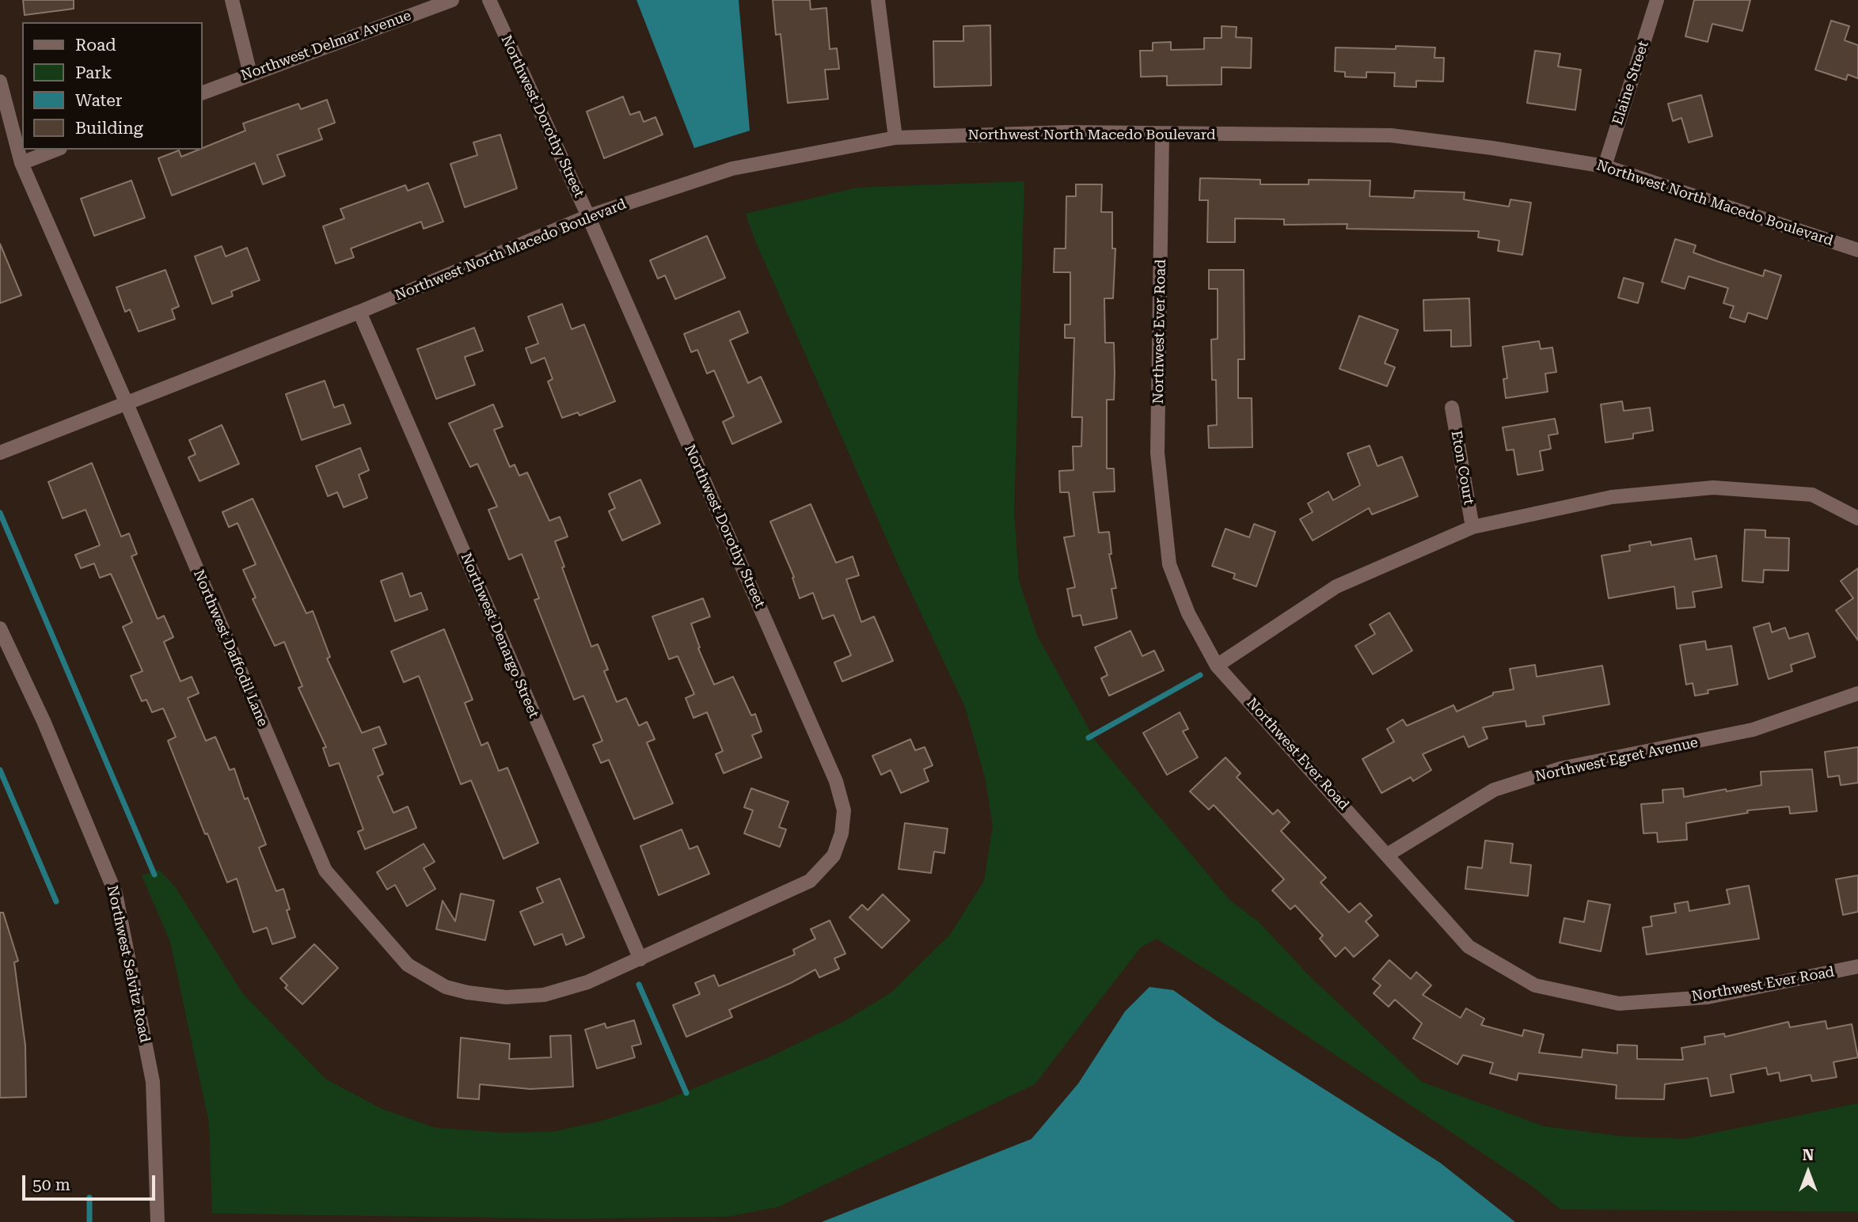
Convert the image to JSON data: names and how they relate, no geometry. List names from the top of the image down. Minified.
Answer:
{"streets":{"street":["Northwest Delmar Avenue","Elaine Street","Northwest Dorothy Street","Northwest North Macedo Boulevard","Northwest Ever Road","Eton Court","Northwest Denargo Street","Northwest Daffodil Lane","Northwest Egret Avenue","Northwest Selvitz Road"]},"crossings":[["Elaine Street","Northwest North Macedo Boulevard"],["Northwest Dorothy Street","Northwest North Macedo Boulevard"],["Northwest Dorothy Street","Northwest Denargo Street"],["Northwest Dorothy Street","Northwest Daffodil Lane"],["Northwest North Macedo Boulevard","Northwest Ever Road"],["Northwest North Macedo Boulevard","Northwest Denargo Street"],["Northwest North Macedo Boulevard","Northwest Daffodil Lane"],["Northwest Ever Road","Northwest Egret Avenue"],["Northwest Denargo Street","Northwest Daffodil Lane"]],"legend":["Road","Park","Water","Building"],"scale_bar":"50 m","north":"top"}
